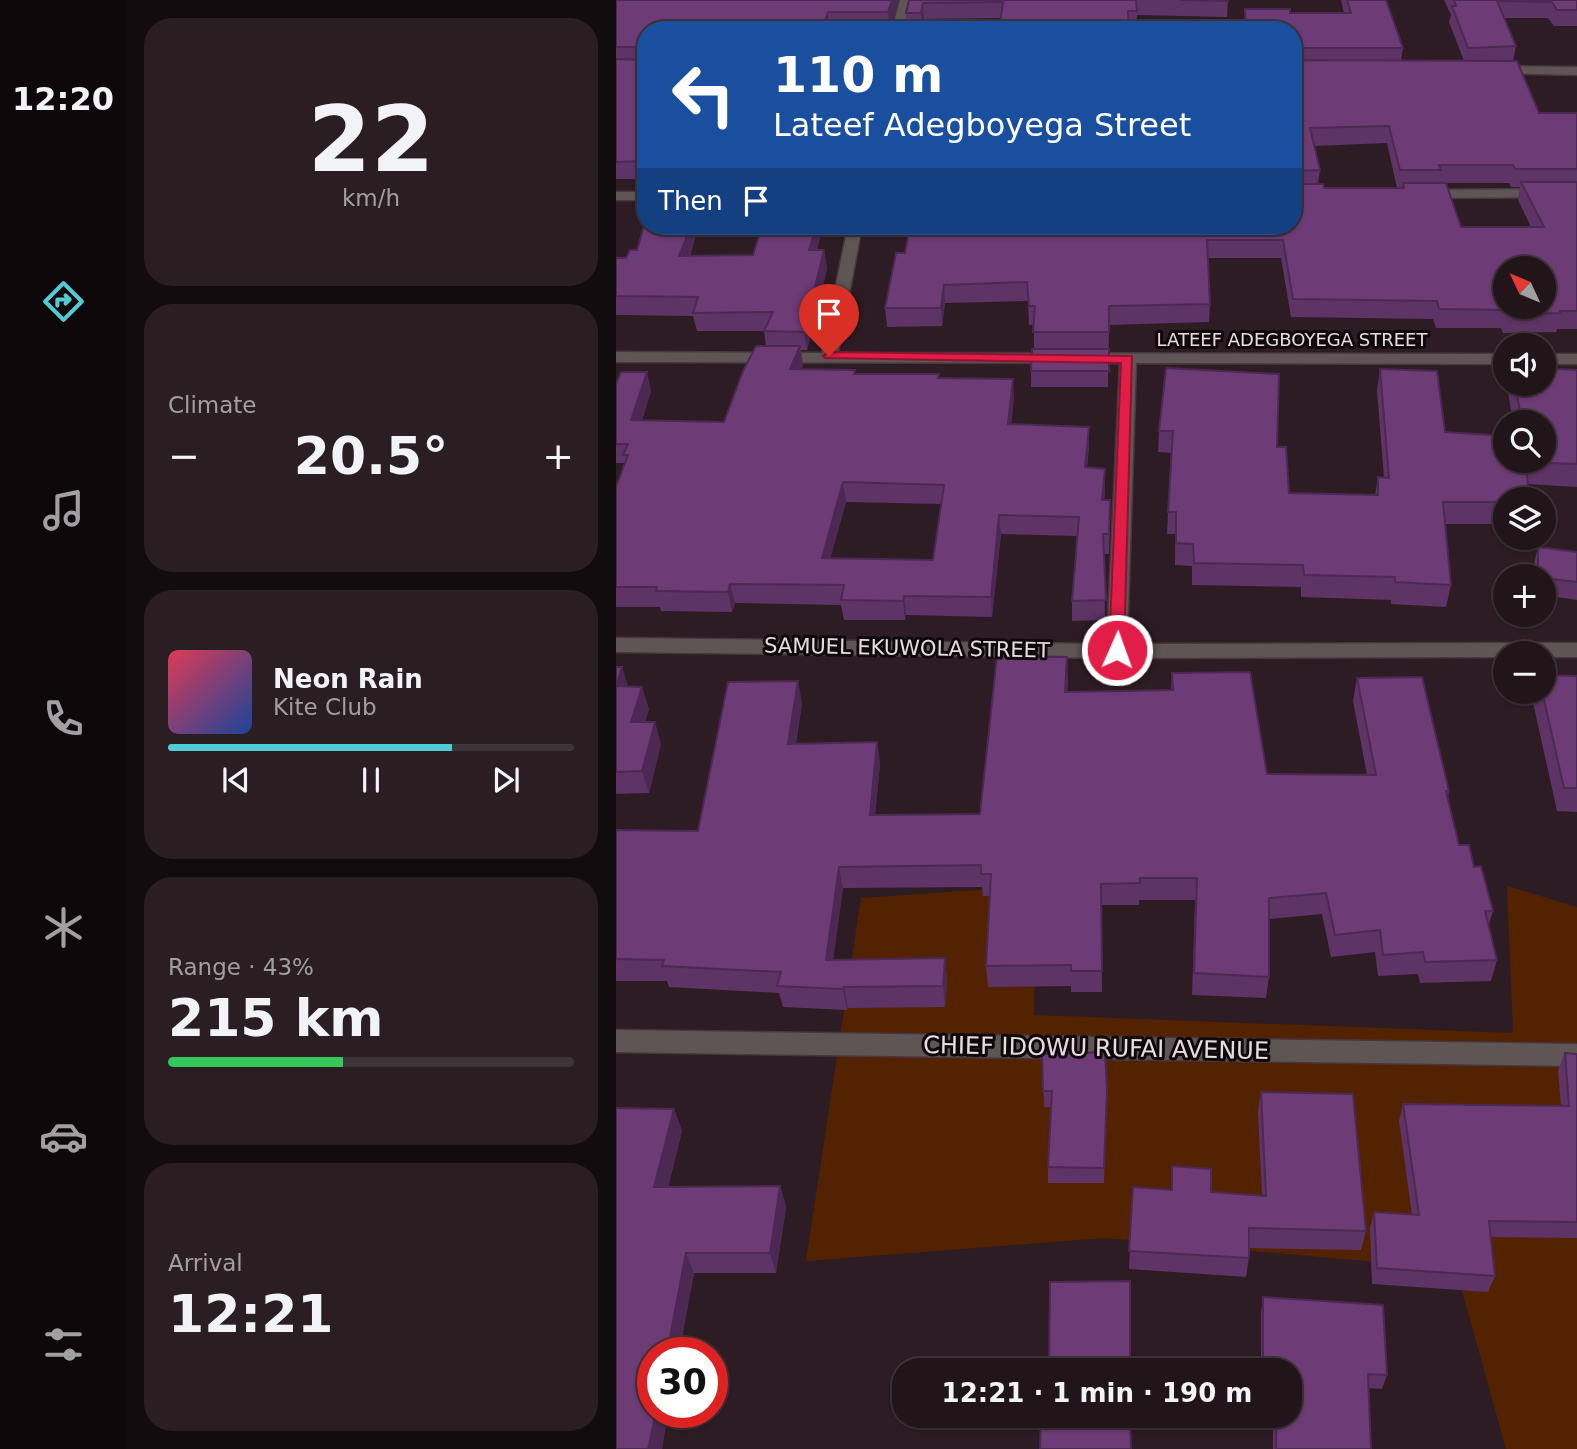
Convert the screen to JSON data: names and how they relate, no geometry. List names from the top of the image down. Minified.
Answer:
{"streets":{"street":["LATEEF ADEGBOYEGA STREET","SAMUEL EKUWOLA STREET","CHIEF IDOWU RUFAI AVENUE"]},"north":"top left","page":{"tabs":"12:20","tile":[["22","km/h"],"Climate",["Range · 43%","215 km"],["Arrival","12:21"]],"turn":["110 m","Lateef Adegboyega Street"],"then":"Then","map_buttons":["+","−"],"heat":["−","20.5°","+"],"song":["Neon Rain","Kite Club"],"limit":"30","trip":"12:21 · 1 min · 190 m"}}
